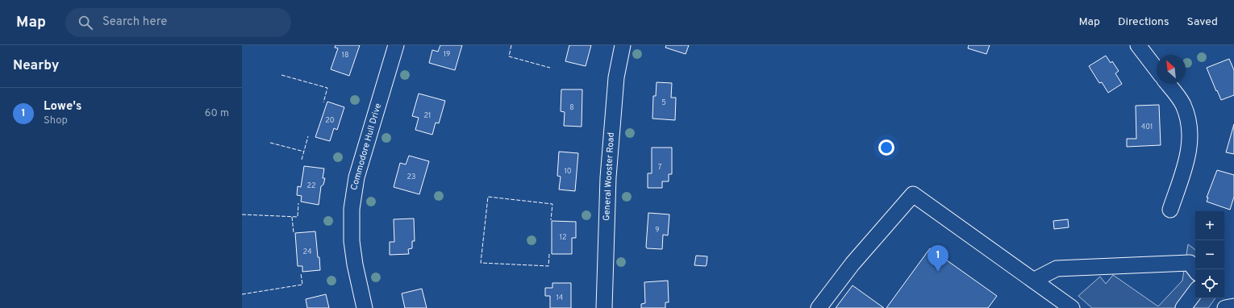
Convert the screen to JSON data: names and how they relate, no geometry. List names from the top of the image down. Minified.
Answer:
{"streets":{"street":["Commodore Hull Drive","General Wooster Road"]},"house_numbers":["19","18","5","8","21","20","401","7","10","23","22","9","12","24","14"],"north":"top left","page":{"header":"Map","search":"Search here","nav":["Map","Directions","Saved"],"heading":"Nearby","list":[{"mark":"1","name":"Lowe's","note":"Shop","value":"60 m"}],"map_buttons":["+","−"],"pins":"1"}}
